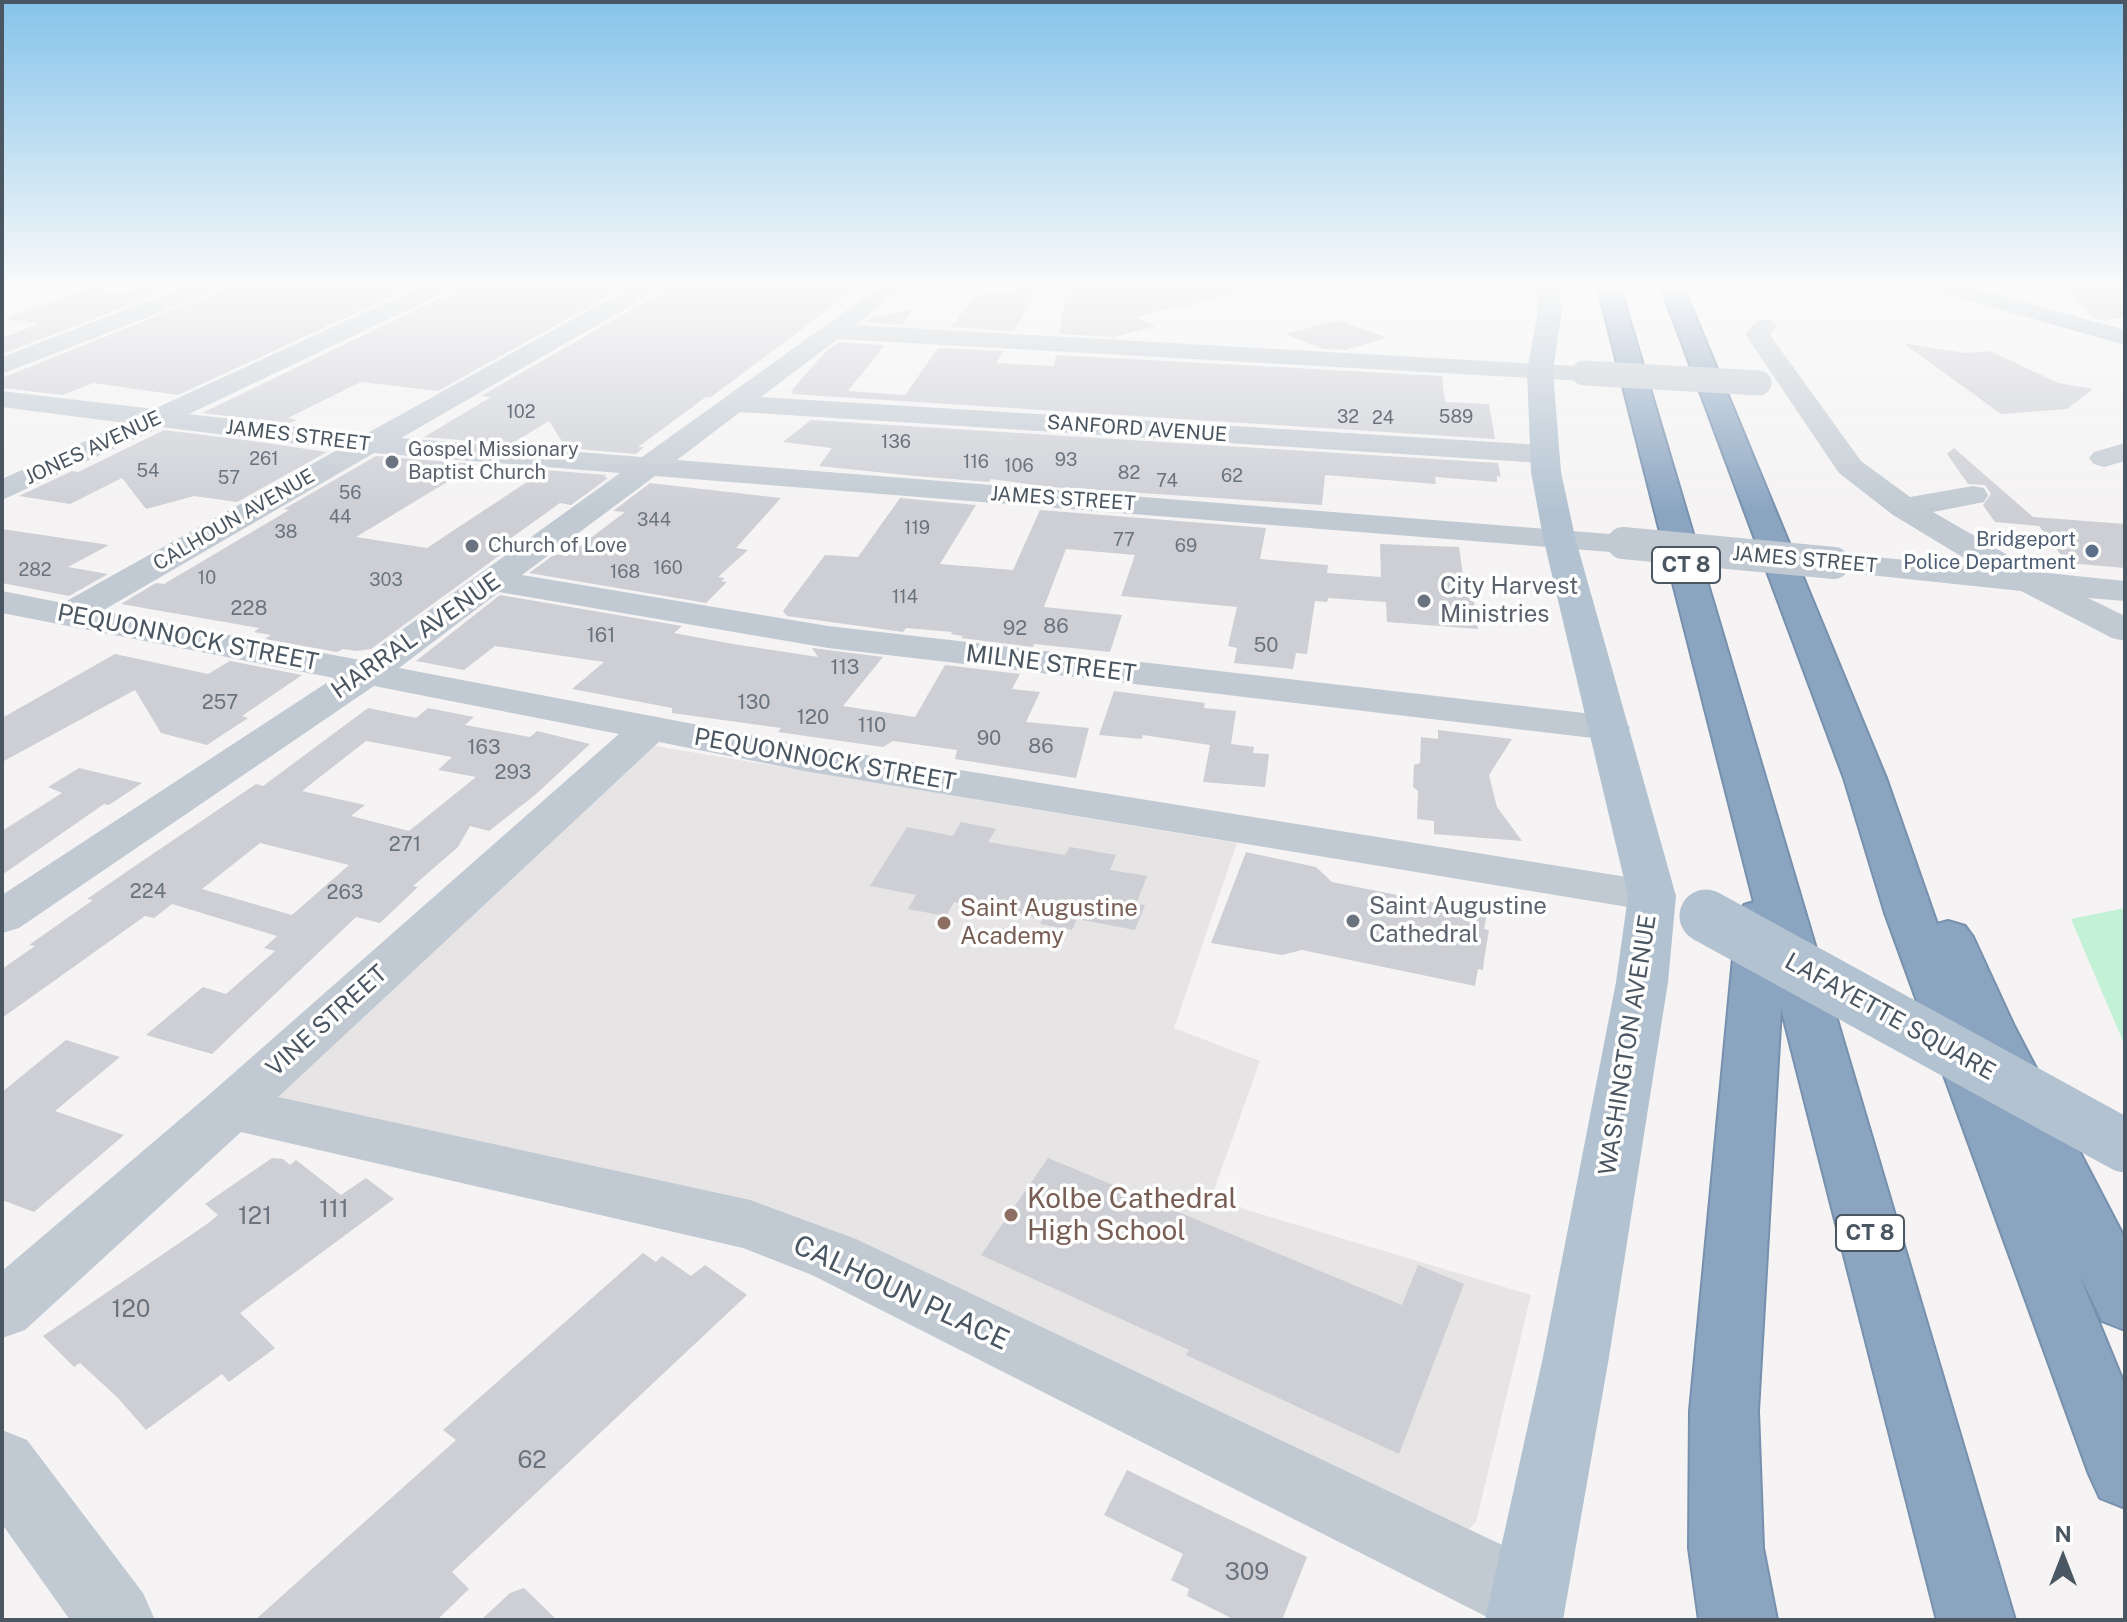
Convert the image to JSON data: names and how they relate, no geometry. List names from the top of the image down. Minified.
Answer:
{"streets":{"highway":["CT 8"],"main road":["LAFAYETTE SQUARE","WASHINGTON AVENUE"],"street":["SANFORD AVENUE","JAMES STREET","JONES AVENUE","CALHOUN AVENUE","HARRAL AVENUE","PEQUONNOCK STREET","MILNE STREET","VINE STREET","CALHOUN PLACE"]},"crossings":[["SANFORD AVENUE","HARRAL AVENUE"],["SANFORD AVENUE","WASHINGTON AVENUE"],["JAMES STREET","JONES AVENUE"],["JAMES STREET","CALHOUN AVENUE"],["JAMES STREET","HARRAL AVENUE"],["JAMES STREET","WASHINGTON AVENUE"],["CALHOUN AVENUE","PEQUONNOCK STREET"],["HARRAL AVENUE","PEQUONNOCK STREET"],["HARRAL AVENUE","MILNE STREET"],["PEQUONNOCK STREET","LAFAYETTE SQUARE"],["PEQUONNOCK STREET","VINE STREET"],["PEQUONNOCK STREET","WASHINGTON AVENUE"],["MILNE STREET","WASHINGTON AVENUE"],["LAFAYETTE SQUARE","WASHINGTON AVENUE"],["VINE STREET","CALHOUN PLACE"],["WASHINGTON AVENUE","CALHOUN PLACE"]],"places":["Gospel Missionary Baptist Church","Church of Love","Bridgeport Police Department","City Harvest Ministries","Saint Augustine Cathedral","Saint Augustine Academy","Kolbe Cathedral High School"],"house_numbers":["102","32","589","24","136","261","93","116","106","54","82","62","57","74","56","44","344","119","38","77","69","160","282","168","10","303","114","228","86","92","161","50","113","257","130","120","110","90","86","163","293","271","224","263","111","121","120","62","309"],"north":"top"}
